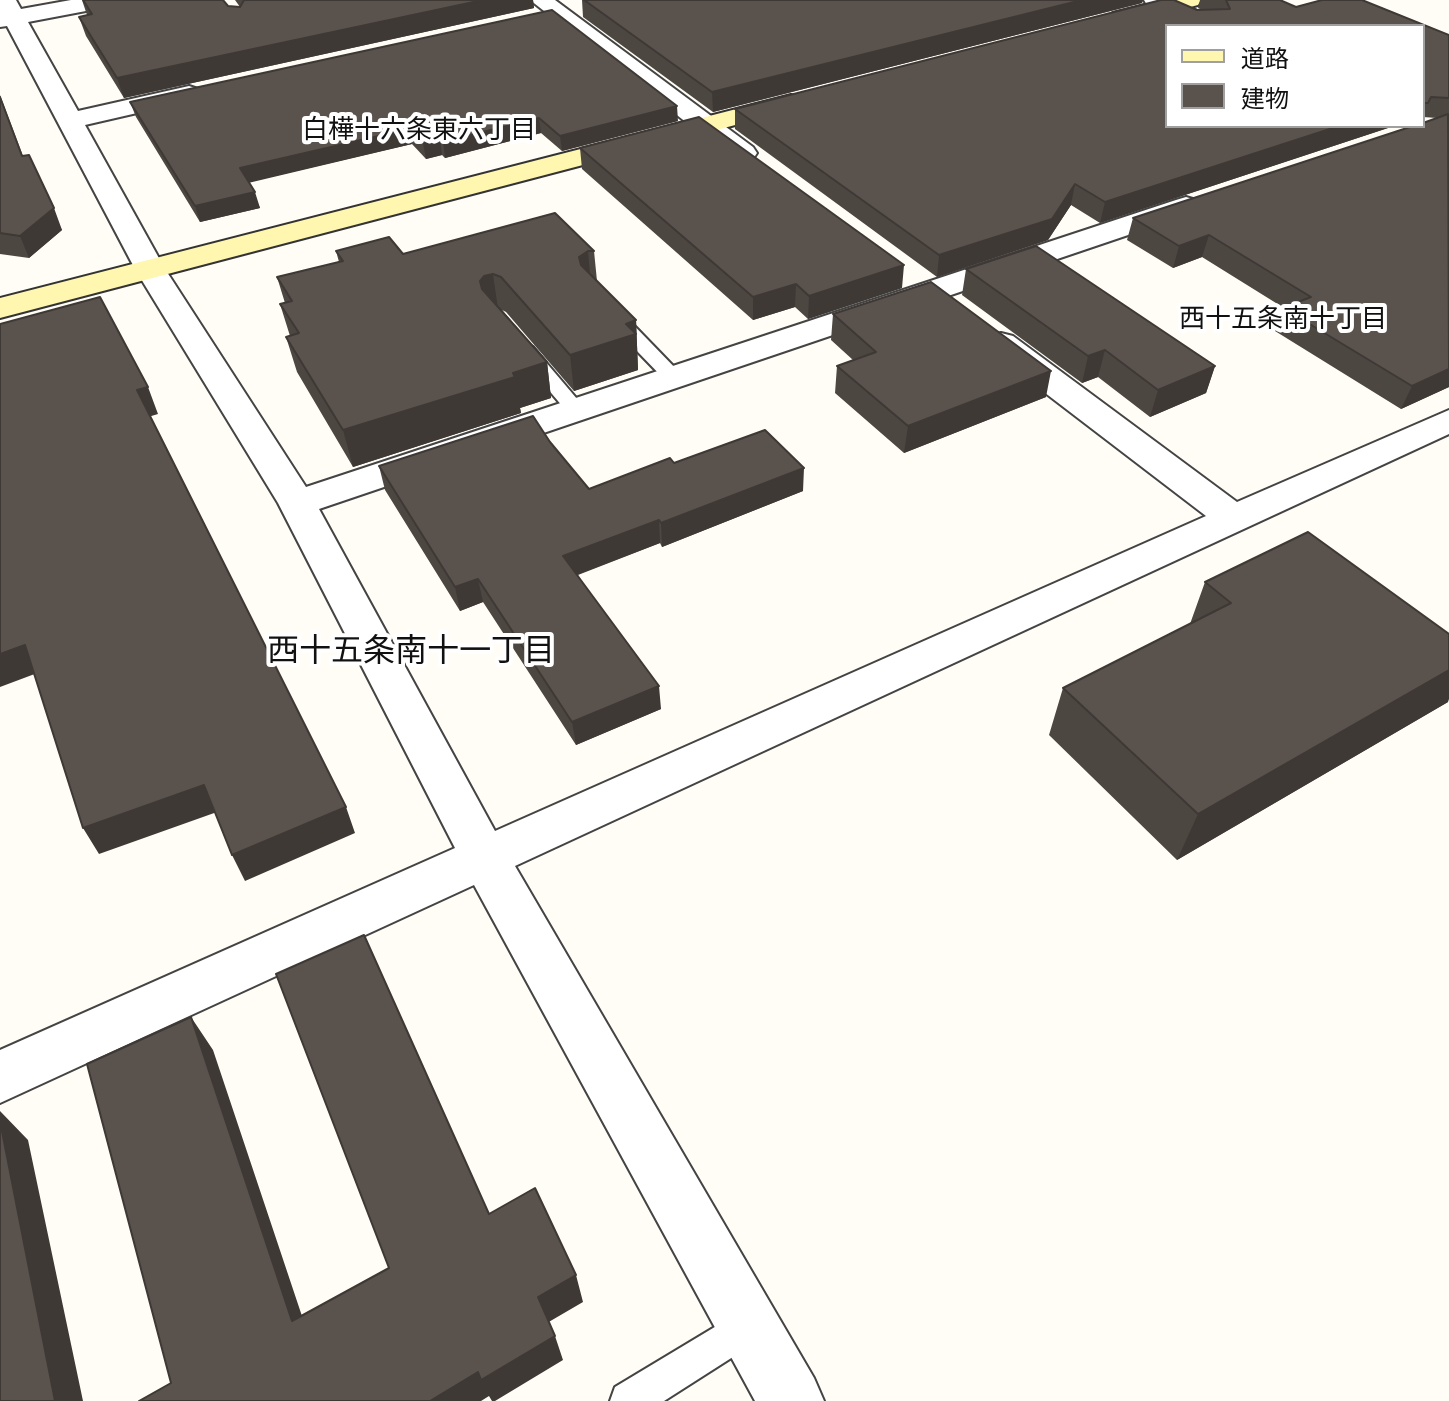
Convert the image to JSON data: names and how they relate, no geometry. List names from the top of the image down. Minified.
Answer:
{"districts":["白樺十六条東六丁目","西十五条南十丁目","西十五条南十一丁目"],"legend":["道路","建物"]}
